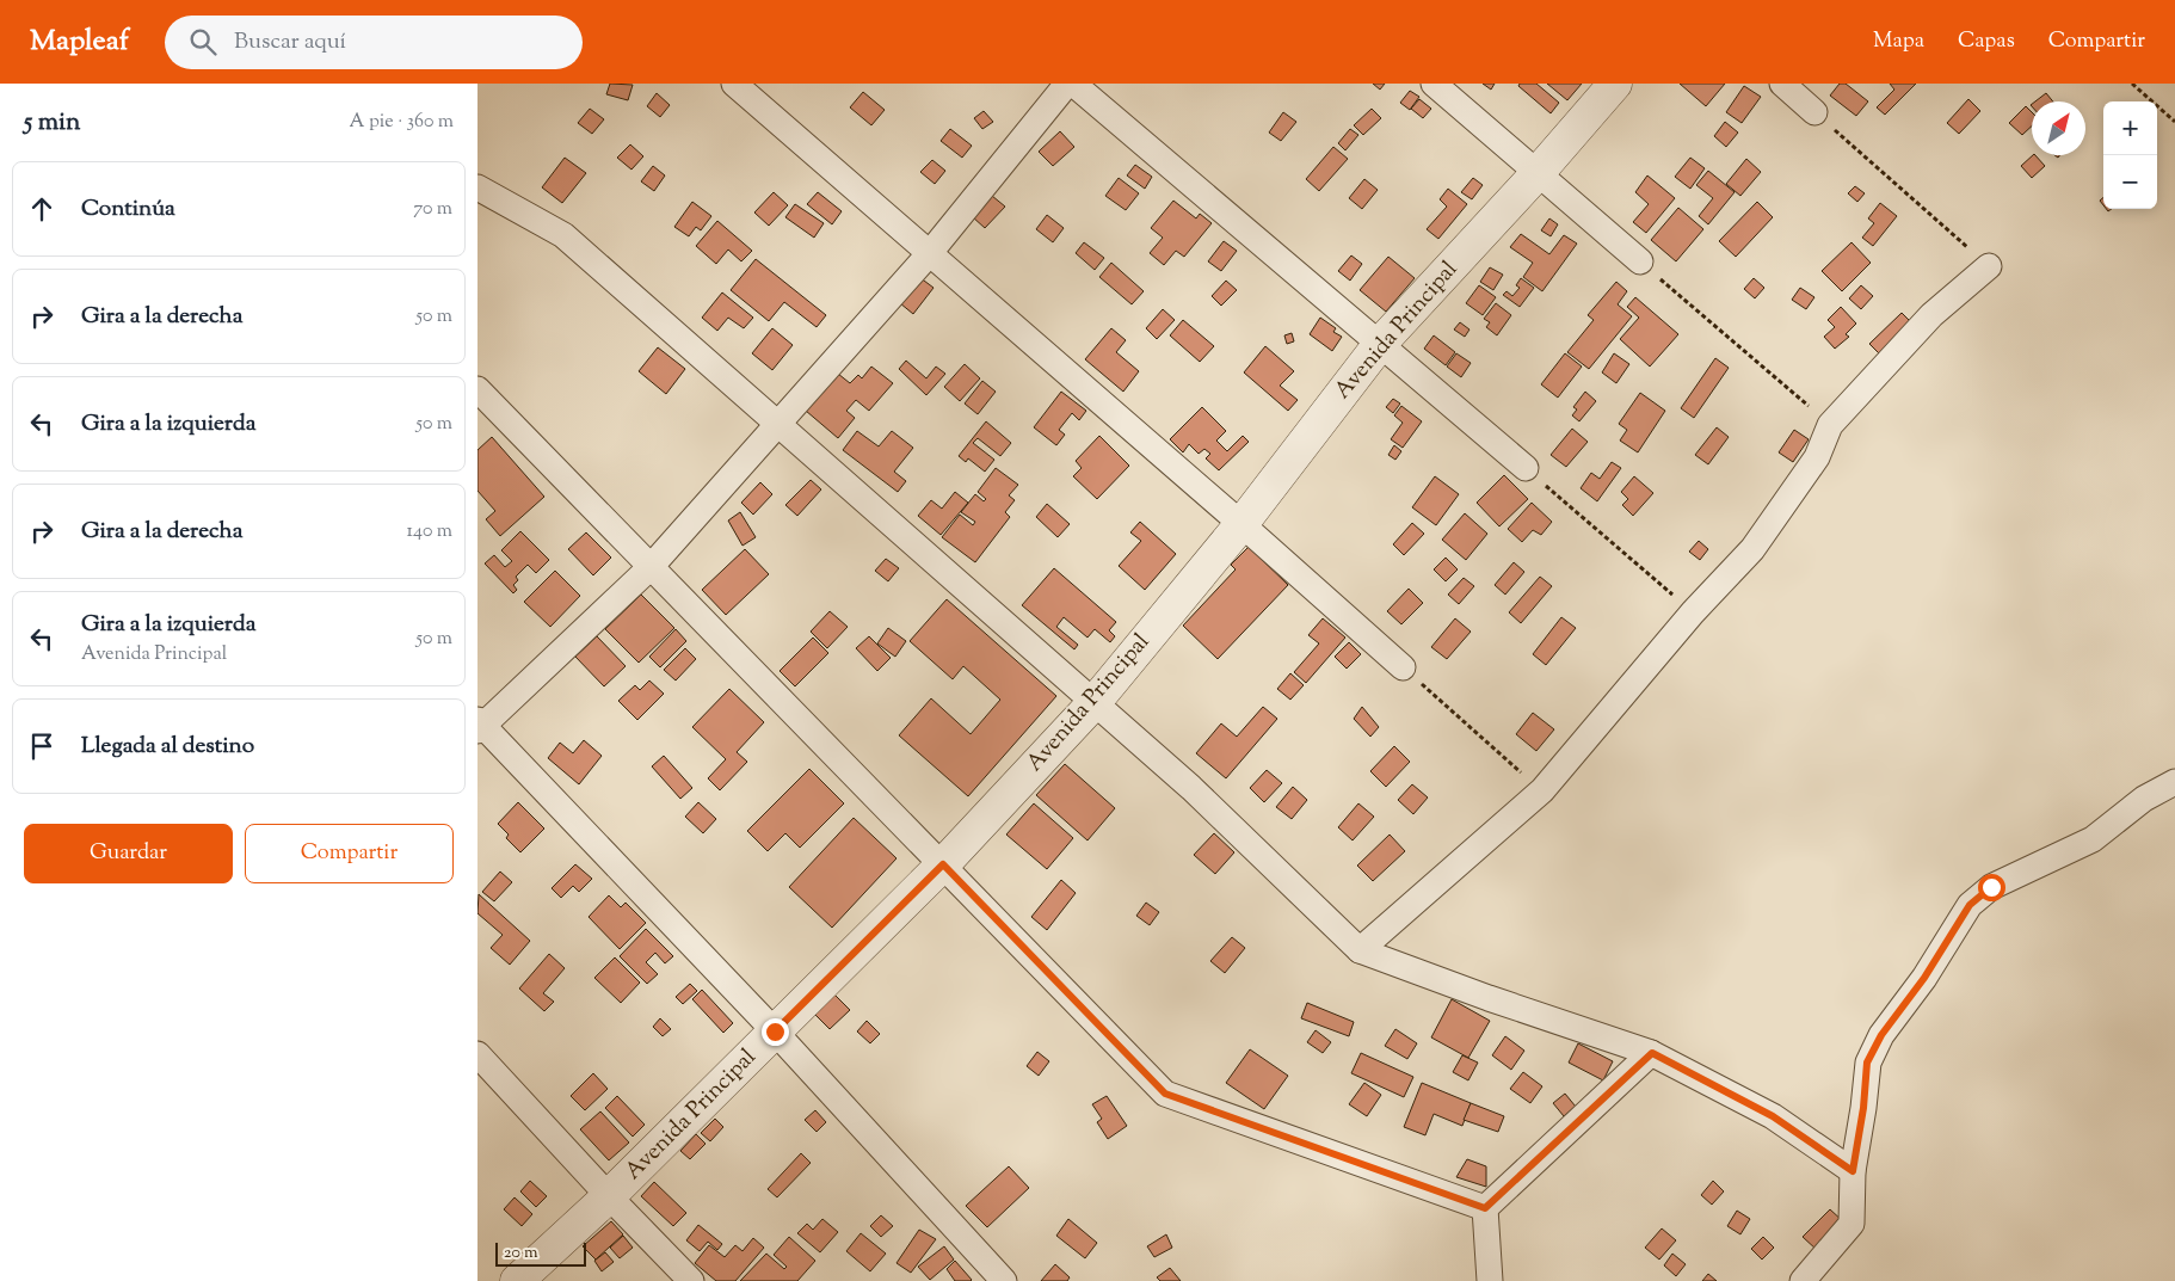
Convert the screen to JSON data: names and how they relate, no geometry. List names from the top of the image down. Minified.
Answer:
{"streets":{"street":["Avenida Principal"]},"scale_bar":"20 m","north":"top right","page":{"header":"Mapleaf","search":"Buscar aquí","nav":["Mapa","Capas","Compartir"],"heading":["5 min","A pie · 360 m"],"map_buttons":["+","−"],"list":[["Continúa","70 m"],["Gira a la derecha","50 m"],["Gira a la izquierda","50 m"],["Gira a la derecha","140 m"],["Gira a la izquierda","Avenida Principal","50 m"],"Llegada al destino"],"buttons":["Guardar","Compartir"],"scale":"20 m"}}
